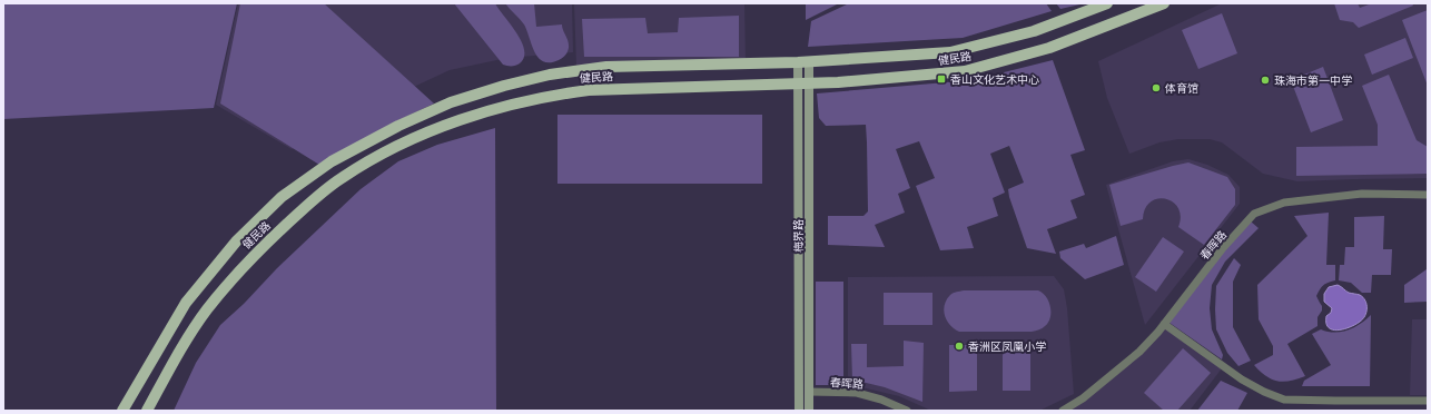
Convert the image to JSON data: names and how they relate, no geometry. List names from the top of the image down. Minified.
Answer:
{"streets":{"main road":["健民路","梅界路"],"street":["春晖路"]},"crossings":[["健民路","梅界路"],["梅界路","春晖路"]],"places":{"transit":["香山文化艺术中心"],"other":["珠海市第一中学","体育馆","香洲区凤凰小学"]}}
